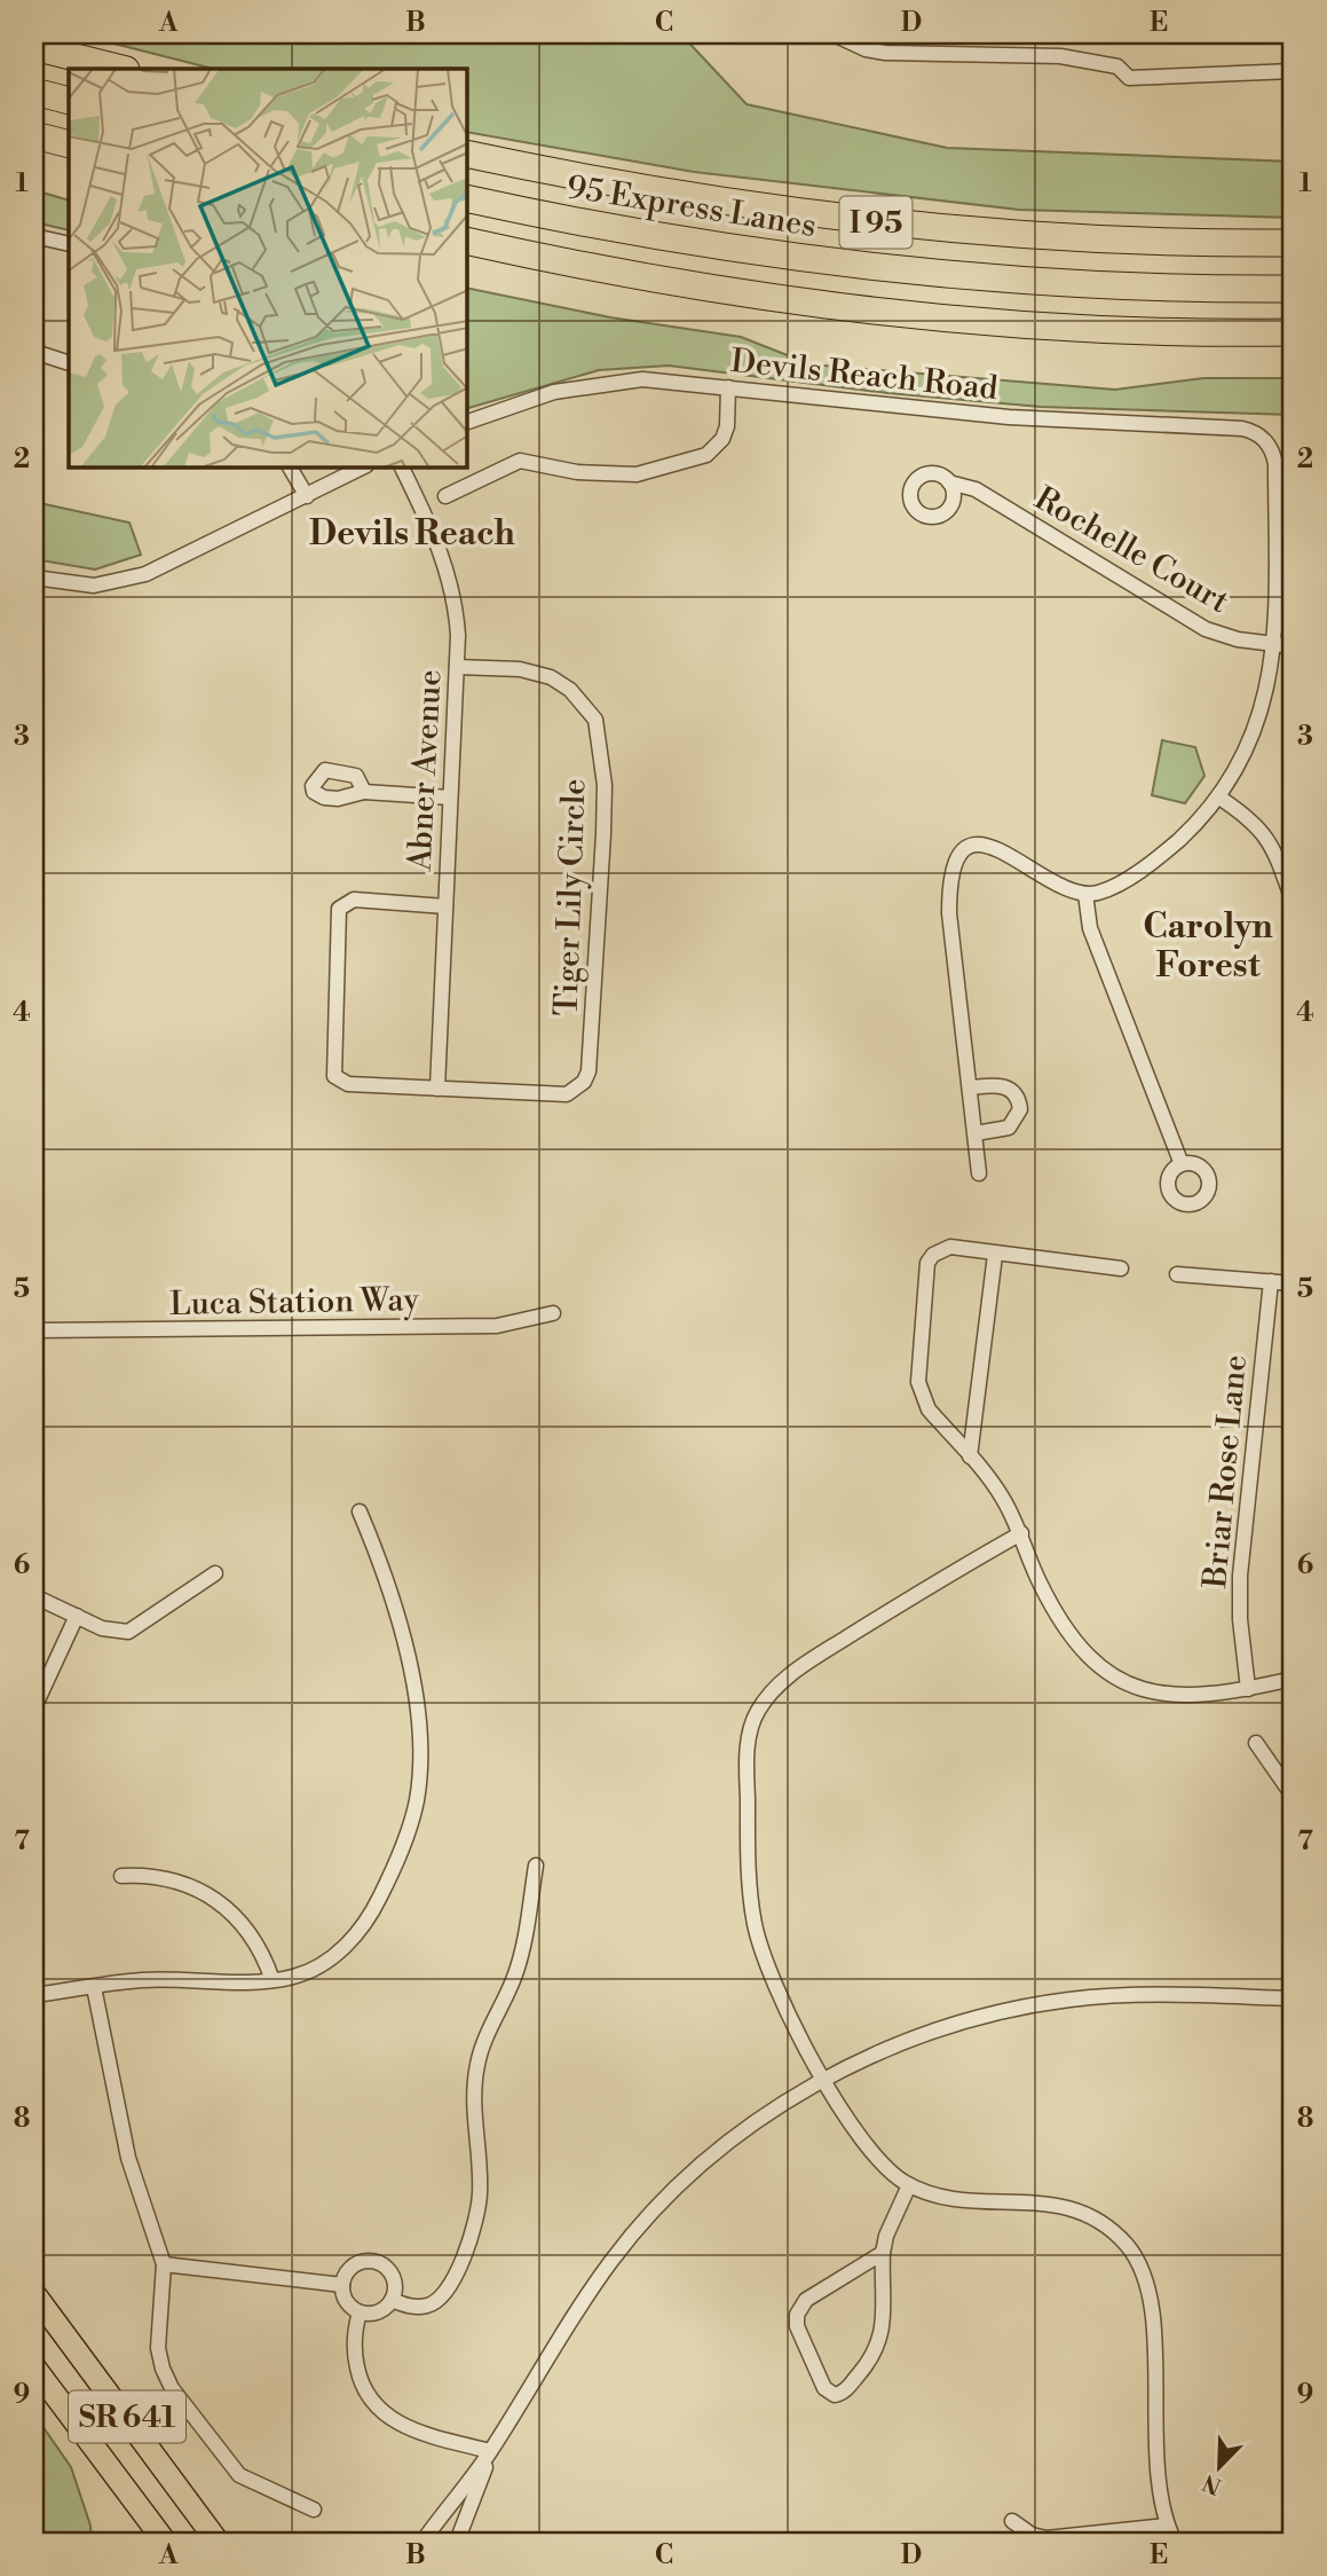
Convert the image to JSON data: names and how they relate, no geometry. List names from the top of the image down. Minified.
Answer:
{"streets":{"highway":["95 Express Lanes","I 95"],"main road":["SR 641"],"street":["Devils Reach Road","Rochelle Court","Abner Avenue","Tiger Lily Circle","Luca Station Way","Briar Rose Lane"]},"crossings":[["Devils Reach Road","Rochelle Court"],["Abner Avenue","Tiger Lily Circle"]],"districts":["Devils Reach","Carolyn Forest"],"north":"bottom left","grid":{"columns":["A","B","C","D","E"],"rows":["1","2","3","4","5","6","7","8","9"]}}
